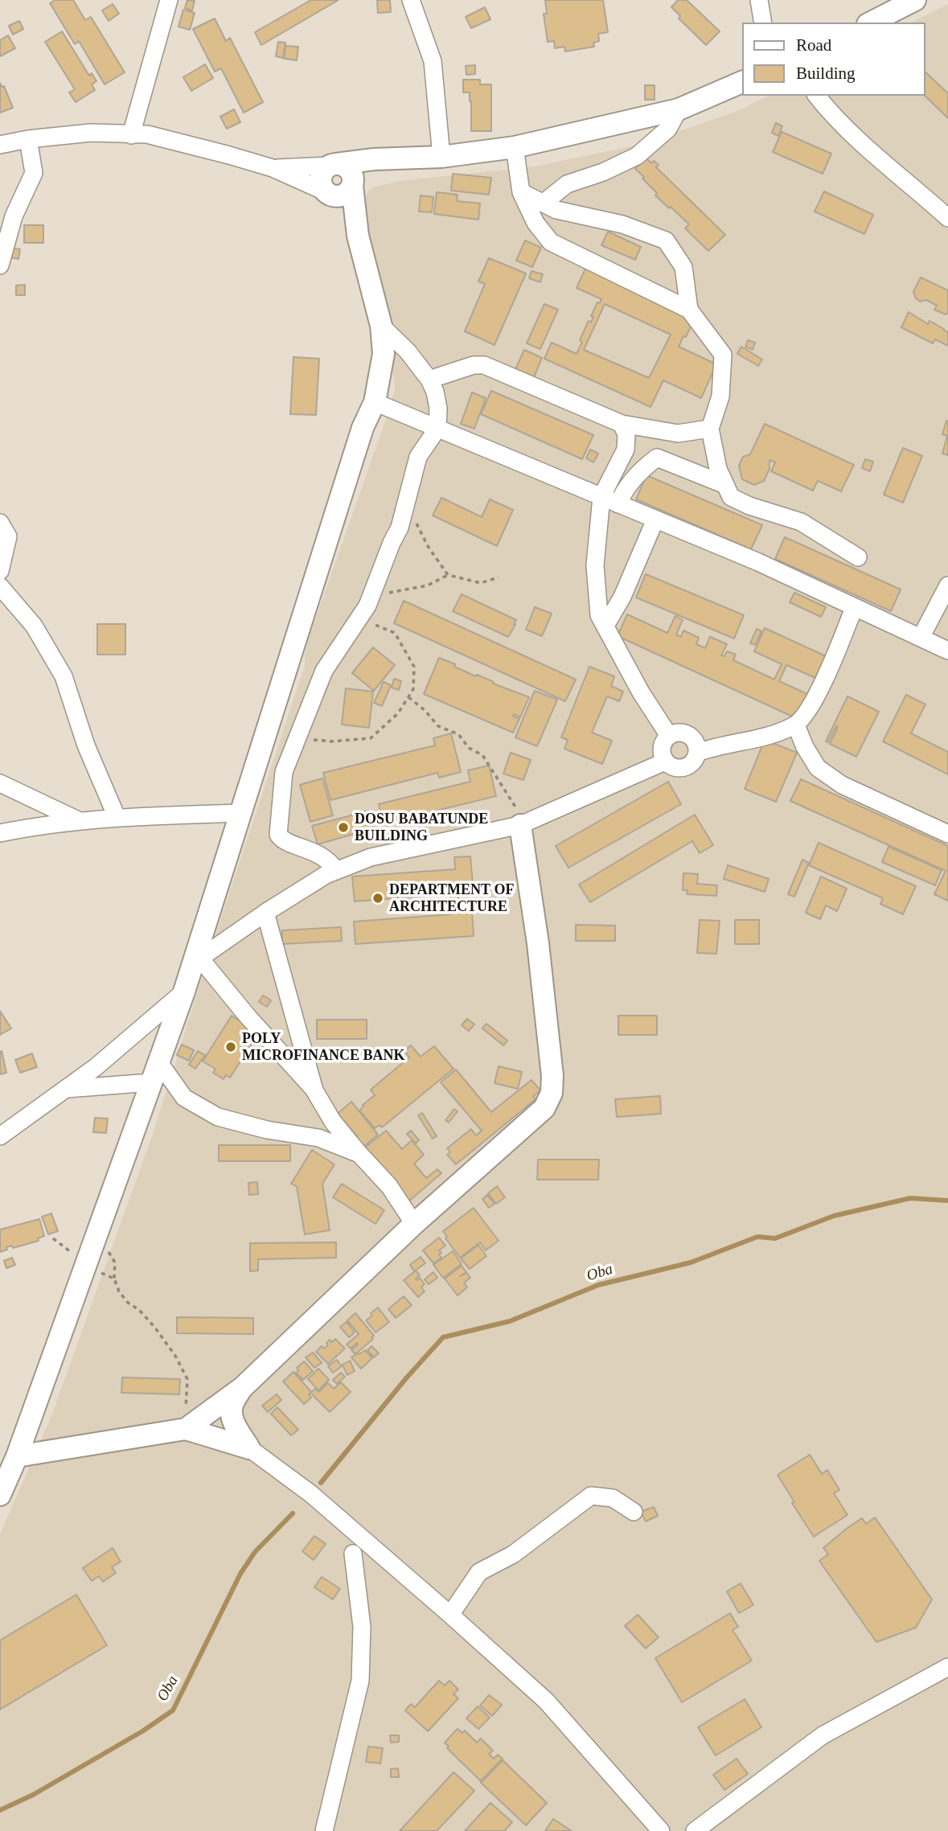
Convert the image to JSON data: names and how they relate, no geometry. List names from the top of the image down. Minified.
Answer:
{"water":["Oba"],"places":["DOSU BABATUNDE BUILDING","DEPARTMENT OF ARCHITECTURE","POLY MICROFINANCE BANK"],"legend":["Road","Building"]}
